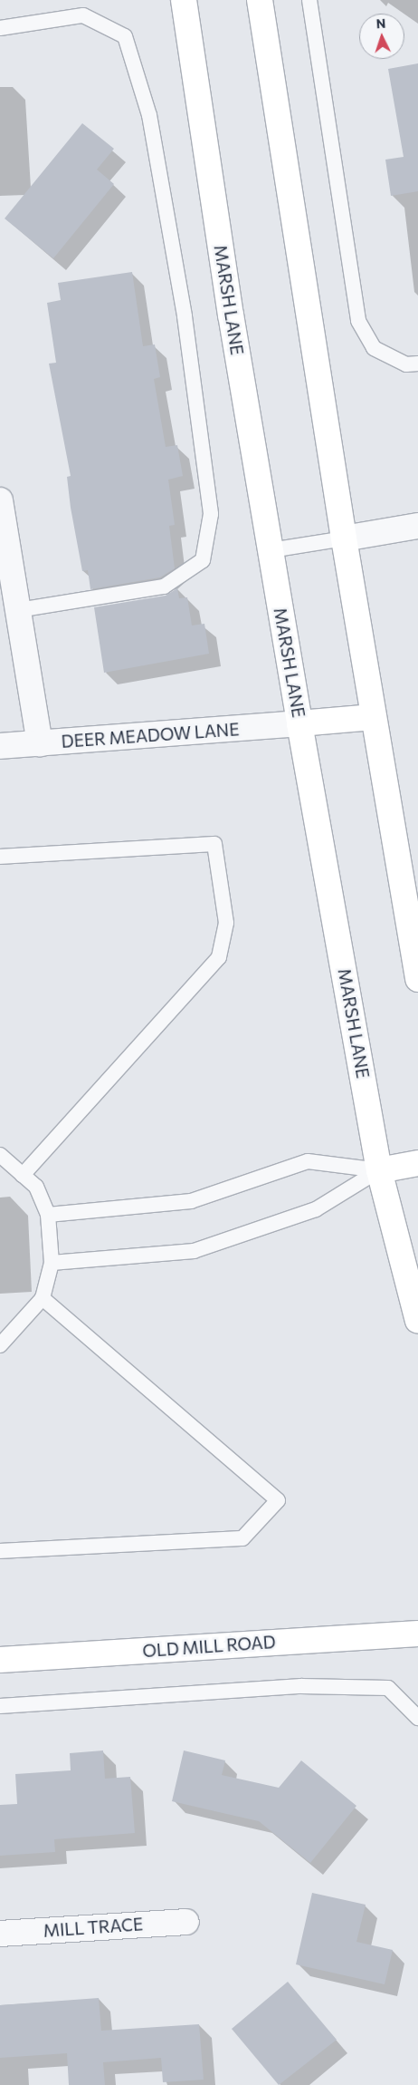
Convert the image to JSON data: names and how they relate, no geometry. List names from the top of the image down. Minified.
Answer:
{"streets":{"main road":["MARSH LANE","OLD MILL ROAD"],"street":["DEER MEADOW LANE","MILL TRACE"]},"crossings":[["MARSH LANE","DEER MEADOW LANE"]],"north":"top"}
